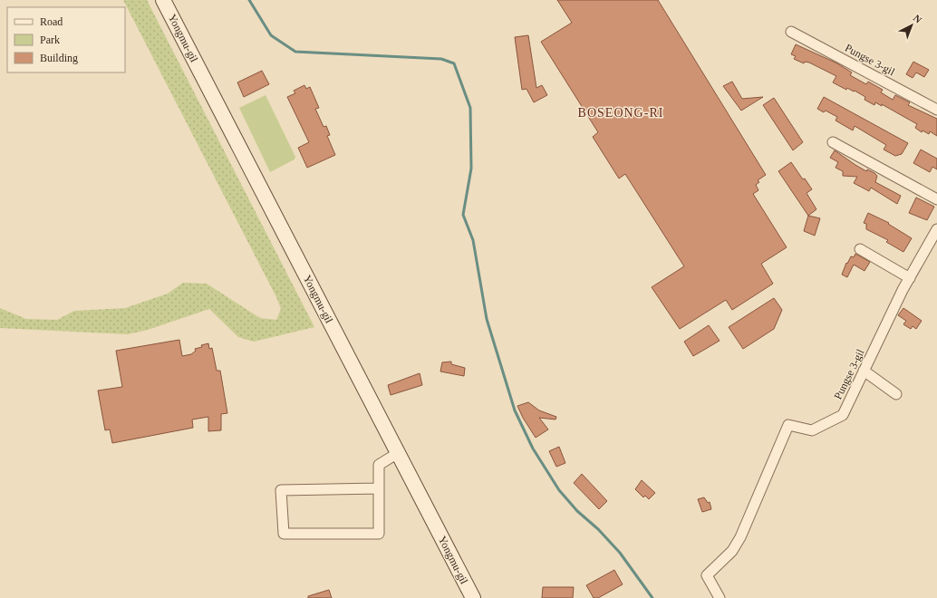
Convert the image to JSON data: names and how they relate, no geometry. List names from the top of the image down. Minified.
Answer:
{"streets":{"street":["Yongmu-gil","Pungse 3-gil"]},"districts":["BOSEONG-RI"],"legend":["Road","Park","Building"],"north":"top right"}
